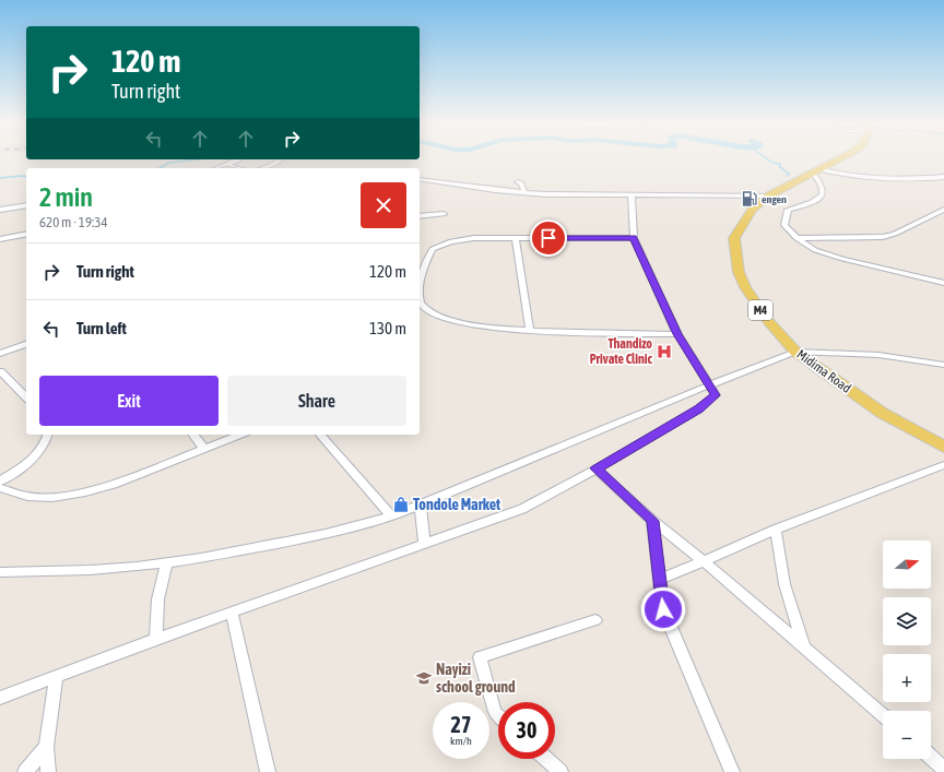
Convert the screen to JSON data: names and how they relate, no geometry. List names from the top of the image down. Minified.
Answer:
{"streets":{"main road":["M4","Midima Road"]},"places":{"fuel station":["engen"],"hospital":["Thandizo Private Clinic"],"shop":["Tondole Market"],"school or university":["Nayizi school ground"]},"north":"right","page":{"turn":["120 m","Turn right"],"heading":["2 min","620 m · 19:34"],"list":[{"name":"Turn right","value":"120 m"},{"name":"Turn left","value":"130 m"}],"buttons":["Exit","Share"],"map_buttons":["+","−"],"speed":"27 km/h","limit":"30"}}
